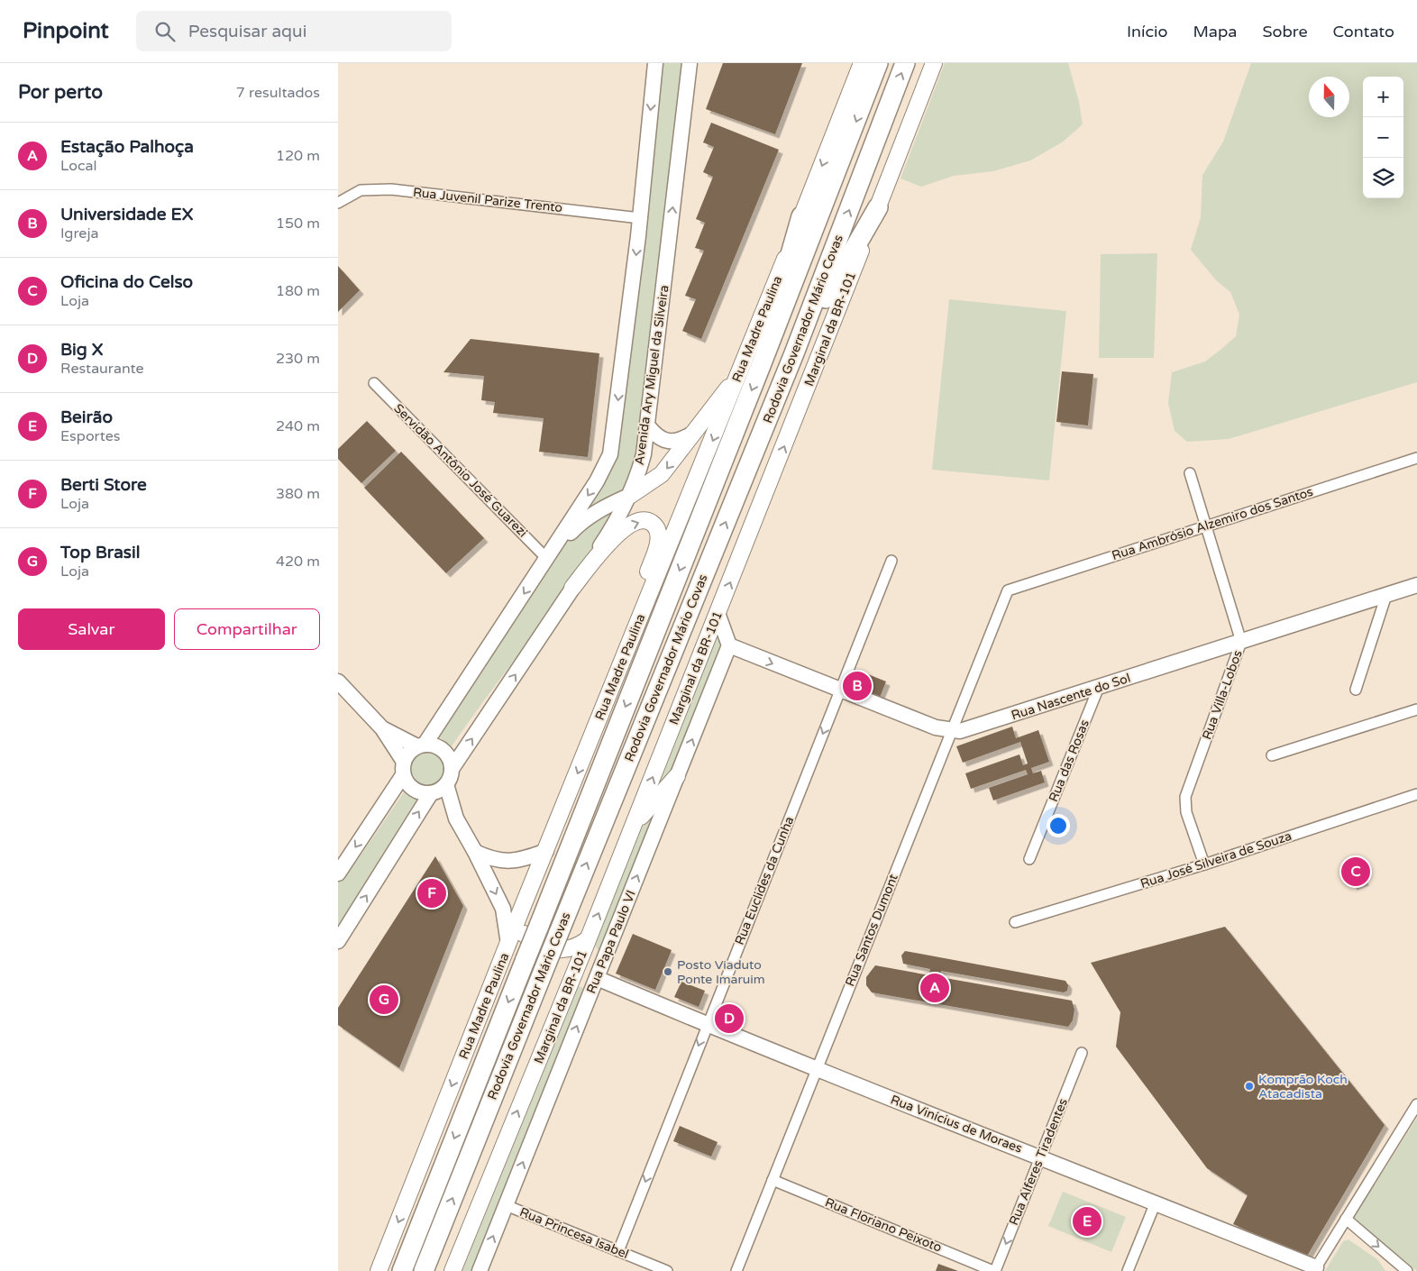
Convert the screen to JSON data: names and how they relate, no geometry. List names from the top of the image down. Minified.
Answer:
{"streets":{"highway":["Rodovia Governador Mário Covas"],"main road":["Rua Madre Paulina","Marginal da BR-101"],"street":["Rua Juvenil Parize Trento","Avenida Ary Miguel da Silveira","Servidão Antônio José Guarezi","Rua Ambrósio Alzemiro dos Santos","Rua Villa-Lobos","Rua Nascente do Sol","Rua das Rosas","Rua José Silveira de Souza","Rua Euclides da Cunha","Rua Santos Dumont","Rua Papa Paulo VI","Rua Vinícius de Moraes","Rua Alferes Tiradentes","Rua Floriano Peixoto","Rua Princesa Isabel"]},"crossings":[["Rua Ambrósio Alzemiro dos Santos","Rua Villa-Lobos"],["Rua Ambrósio Alzemiro dos Santos","Rua Santos Dumont"],["Rua Villa-Lobos","Rua Nascente do Sol"],["Rua Villa-Lobos","Rua José Silveira de Souza"],["Rua Nascente do Sol","Rua das Rosas"],["Rua Nascente do Sol","Rua Euclides da Cunha"],["Rua Nascente do Sol","Rua Santos Dumont"],["Rua Nascente do Sol","Rua Papa Paulo VI"],["Rua Euclides da Cunha","Rua Vinícius de Moraes"],["Rua Euclides da Cunha","Rua Princesa Isabel"],["Rua Santos Dumont","Rua Vinícius de Moraes"],["Rua Santos Dumont","Rua Floriano Peixoto"],["Rua Papa Paulo VI","Rua Vinícius de Moraes"],["Rua Papa Paulo VI","Rua Princesa Isabel"],["Rua Vinícius de Moraes","Rua Alferes Tiradentes"],["Rua Alferes Tiradentes","Rua Floriano Peixoto"]],"one_way":["Rua Madre Paulina","Marginal da BR-101","Rua Euclides da Cunha","Rua Papa Paulo VI","Rua Alferes Tiradentes"],"places":["Posto Viaduto Ponte Imaruim","Komprão Koch Atacadista"],"north":"top","page":{"header":"Pinpoint","search":"Pesquisar aqui","nav":["Início","Mapa","Sobre","Contato"],"heading":["Por perto","7 resultados"],"map_buttons":["+","−"],"list":[{"mark":"A","name":"Estação Palhoça","note":"Local","value":"120 m"},{"mark":"B","name":"Universidade EX","note":"Igreja","value":"150 m"},{"mark":"C","name":"Oficina do Celso","note":"Loja","value":"180 m"},{"mark":"D","name":"Big X","note":"Restaurante","value":"230 m"},{"mark":"E","name":"Beirão","note":"Esportes","value":"240 m"},{"mark":"F","name":"Berti Store","note":"Loja","value":"380 m"},{"mark":"G","name":"Top Brasil","note":"Loja","value":"420 m"}],"buttons":["Salvar","Compartilhar"],"pins":["B","C","F","A","G","D","E"]}}
